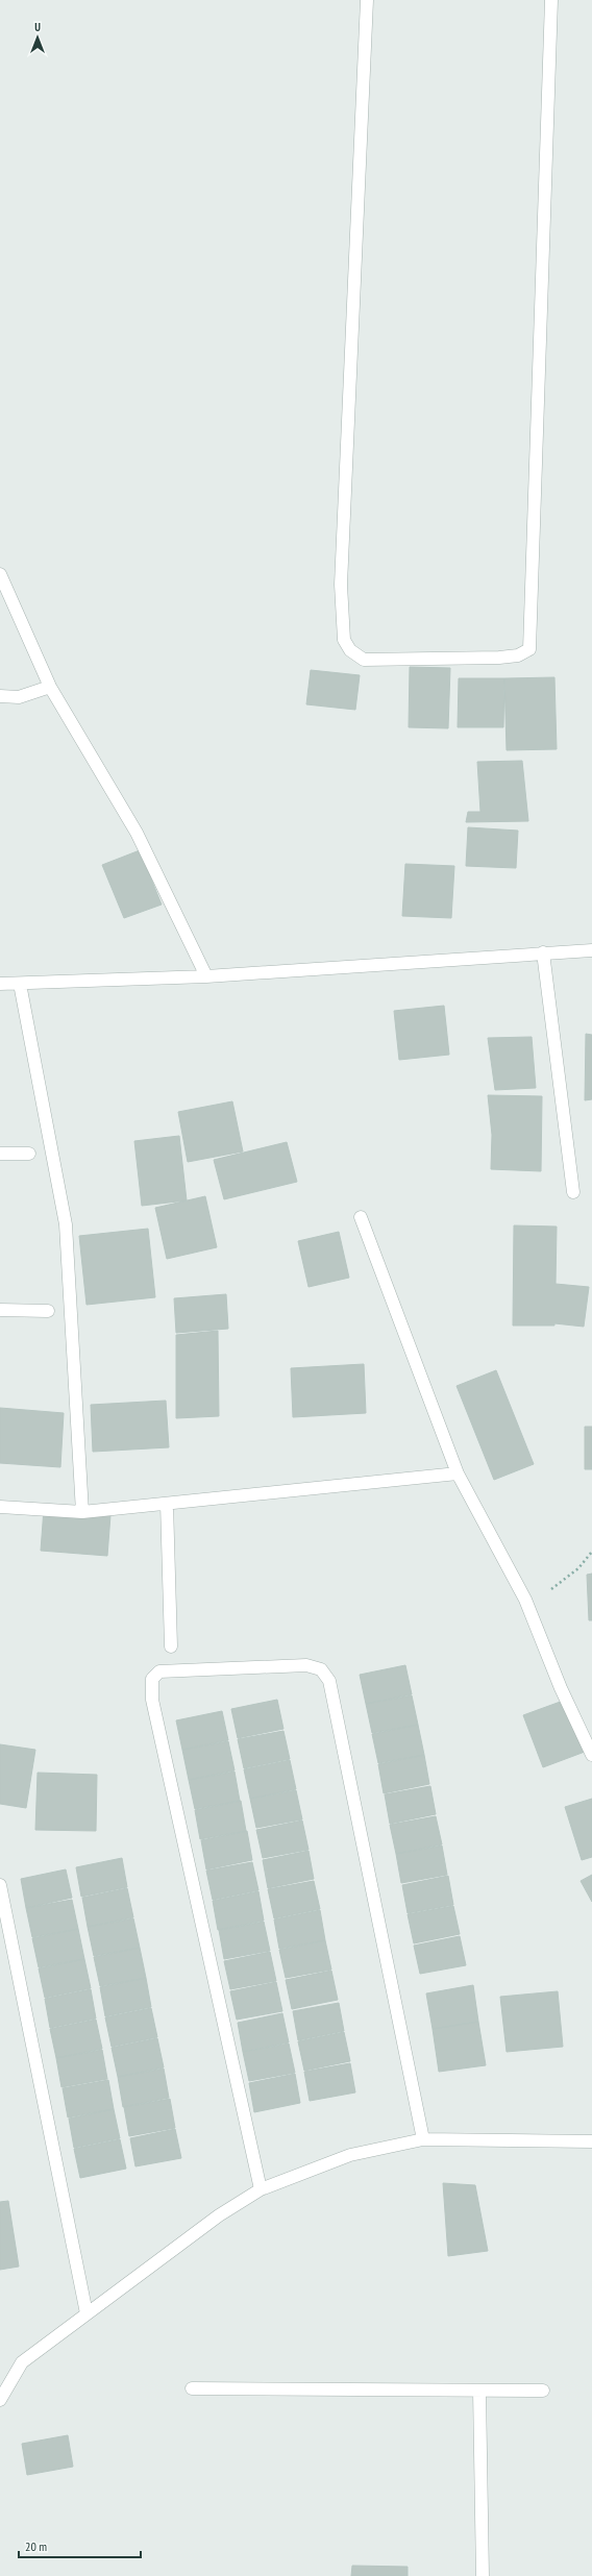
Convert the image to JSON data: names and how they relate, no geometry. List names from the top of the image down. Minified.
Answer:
{"scale_bar":"20 m","north":"top"}
